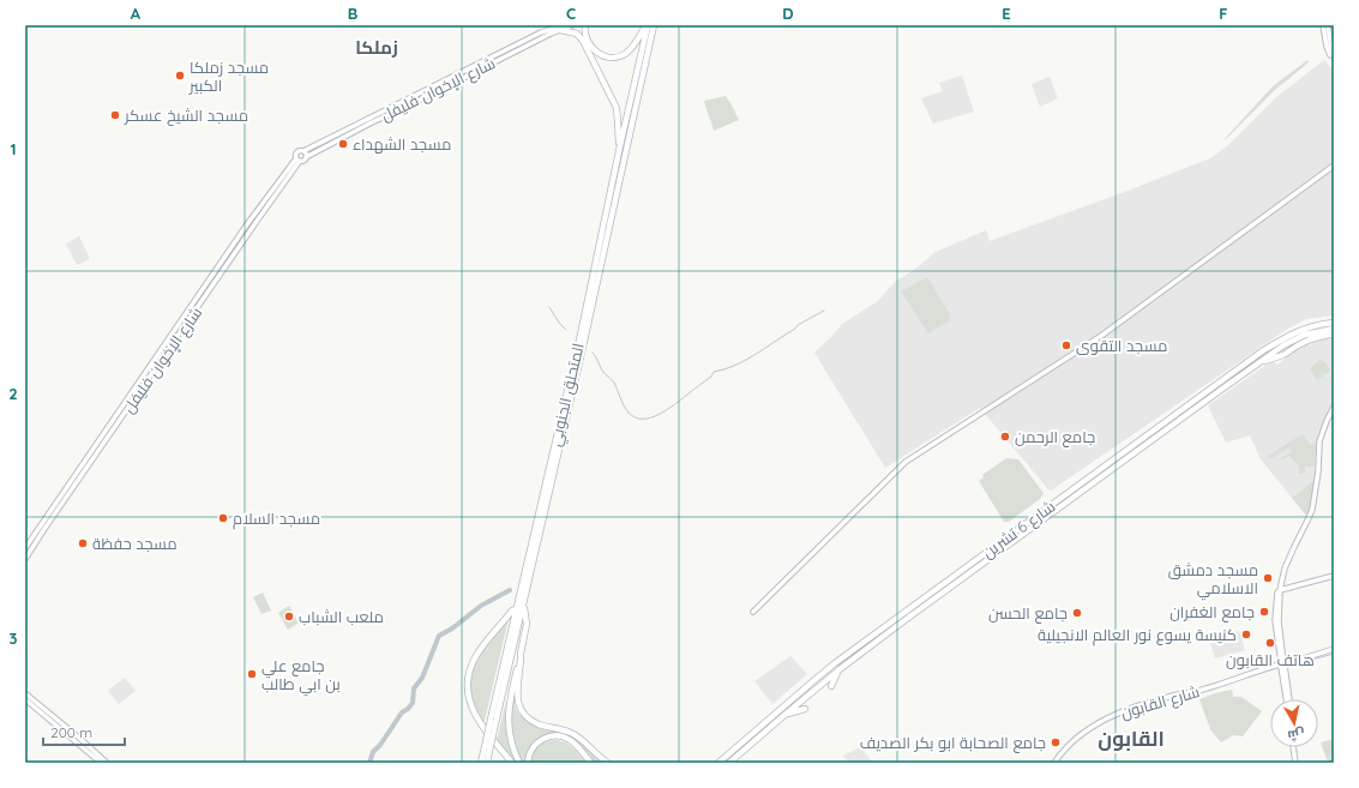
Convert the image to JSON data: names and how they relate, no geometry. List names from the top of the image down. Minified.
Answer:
{"streets":{"highway":["المتحلق الجنوبي","شارع 6 تشرين"],"main road":["شارع الإخوان فليفل","شارع القابون"]},"districts":["زملكا","القابون"],"places":["مسجد زملكا الكبير","مسجد الشيخ عسكر","مسجد الشهداء","مسجد التقوى","جامع الرحمن","مسجد السلام","مسجد حفظة","مسجد دمشق الاسلامي","جامع الغفران","جامع الحسن","ملعب الشباب","كنيسة يسوع نور العالم الانجيلية","هاتف القابون","جامع علي بن ابي طالب","جامع الصحابة ابو بكر الصديف"],"scale_bar":"200 m","north":"bottom","grid":{"columns":["A","B","C","D","E","F"],"rows":["1","2","3"]}}
